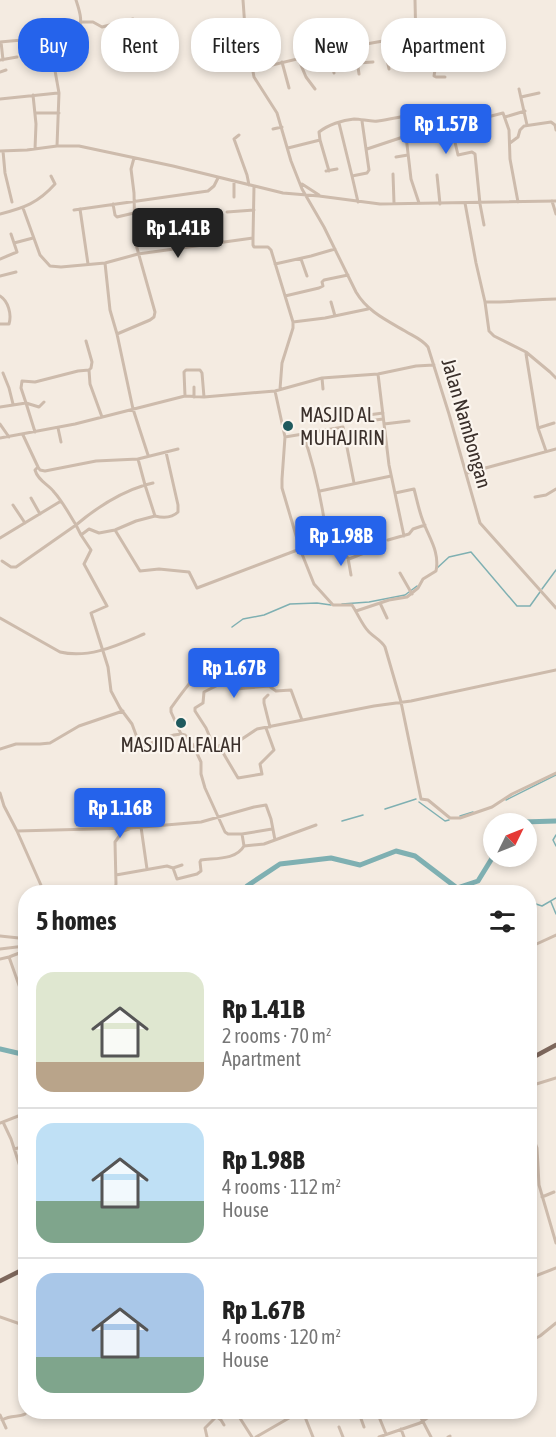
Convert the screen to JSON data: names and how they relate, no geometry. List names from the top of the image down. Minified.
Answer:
{"streets":{"street":["Jalan Nambongan"]},"places":["MASJID AL MUHAJIRIN","MASJID ALFALAH"],"north":"top right","page":{"chip":["Buy","Rent","Filters","New","Apartment"],"price":["Rp 1.57B","Rp 1.41B","Rp 1.98B","Rp 1.67B","Rp 1.16B"],"heading":"5 homes","list":[{"name":"Rp 1.41B","note":"2 rooms · 70 m² · Apartment"},{"name":"Rp 1.98B","note":"4 rooms · 112 m² · House"},{"name":"Rp 1.67B","note":"4 rooms · 120 m² · House"}]}}
